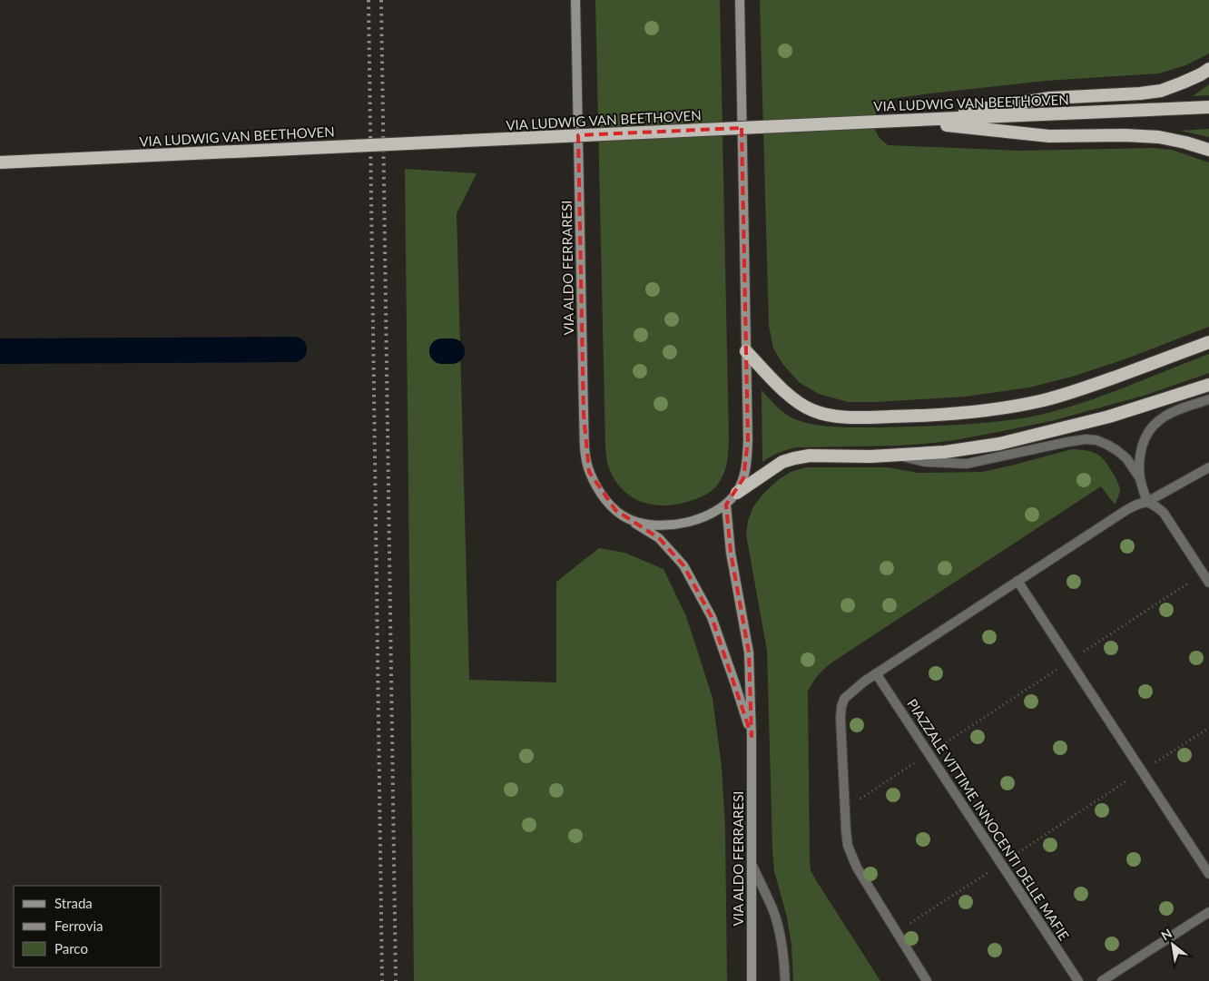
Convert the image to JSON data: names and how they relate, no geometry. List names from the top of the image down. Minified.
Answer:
{"streets":{"highway":["VIA LUDWIG VAN BEETHOVEN"],"main road":["VIA ALDO FERRARESI"],"lane":["PIAZZALE VITTIME INNOCENTI DELLE MAFIE"]},"legend":["Strada","Ferrovia","Parco"],"north":"top left"}
